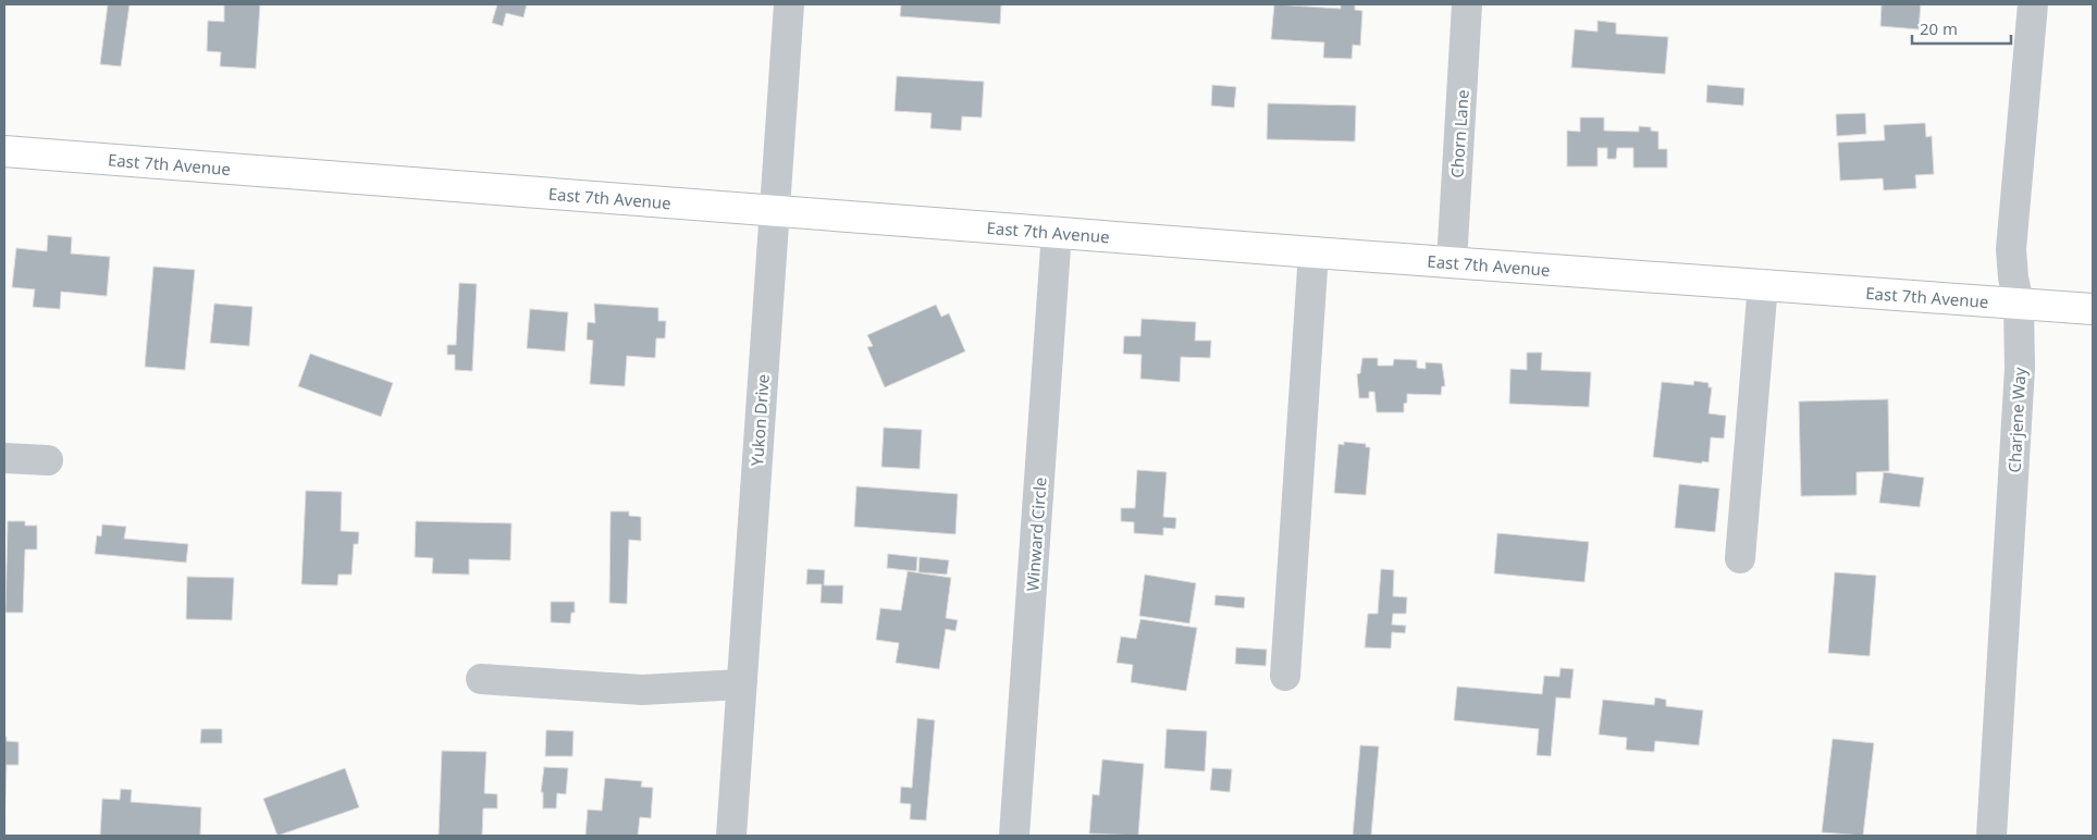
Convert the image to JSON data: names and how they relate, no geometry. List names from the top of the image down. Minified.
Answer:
{"streets":{"main road":["East 7th Avenue"],"street":["Chorn Lane","Yukon Drive","Charjene Way","Winward Circle"]},"crossings":[["Chorn Lane","East 7th Avenue"],["East 7th Avenue","Yukon Drive"],["East 7th Avenue","Charjene Way"],["East 7th Avenue","Winward Circle"]],"scale_bar":"20 m"}
